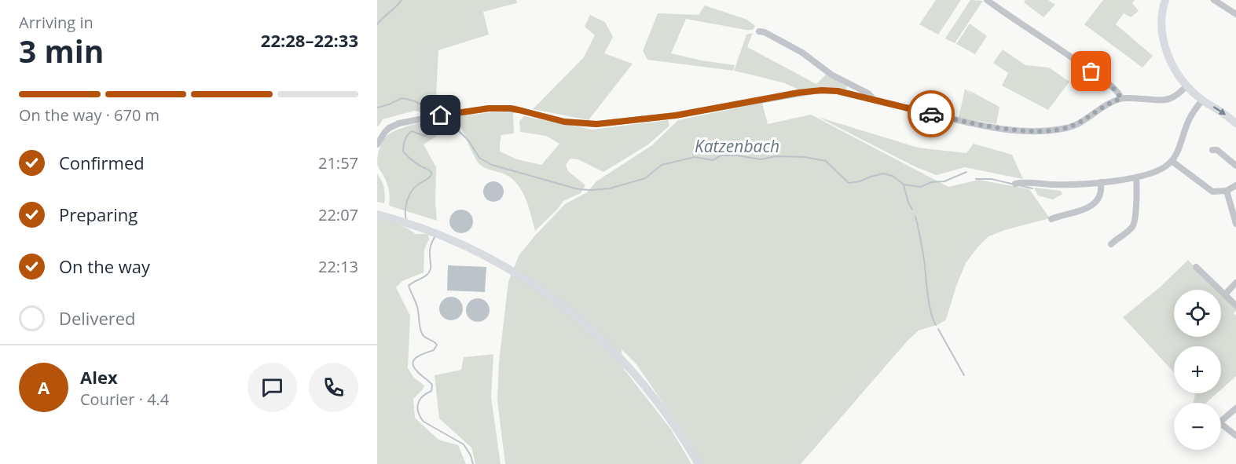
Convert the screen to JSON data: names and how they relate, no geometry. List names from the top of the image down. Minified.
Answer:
{"water":["Katzenbach"],"page":{"heading":["3 min","Arriving in","22:28–22:33"],"panel":["Alex","Courier · 4.4"],"bar":"On the way · 670 m","list":[["Confirmed","21:57"],["Preparing","22:07"],["On the way","22:13"],"Delivered"],"map_buttons":["+","−"],"round":"A"}}
